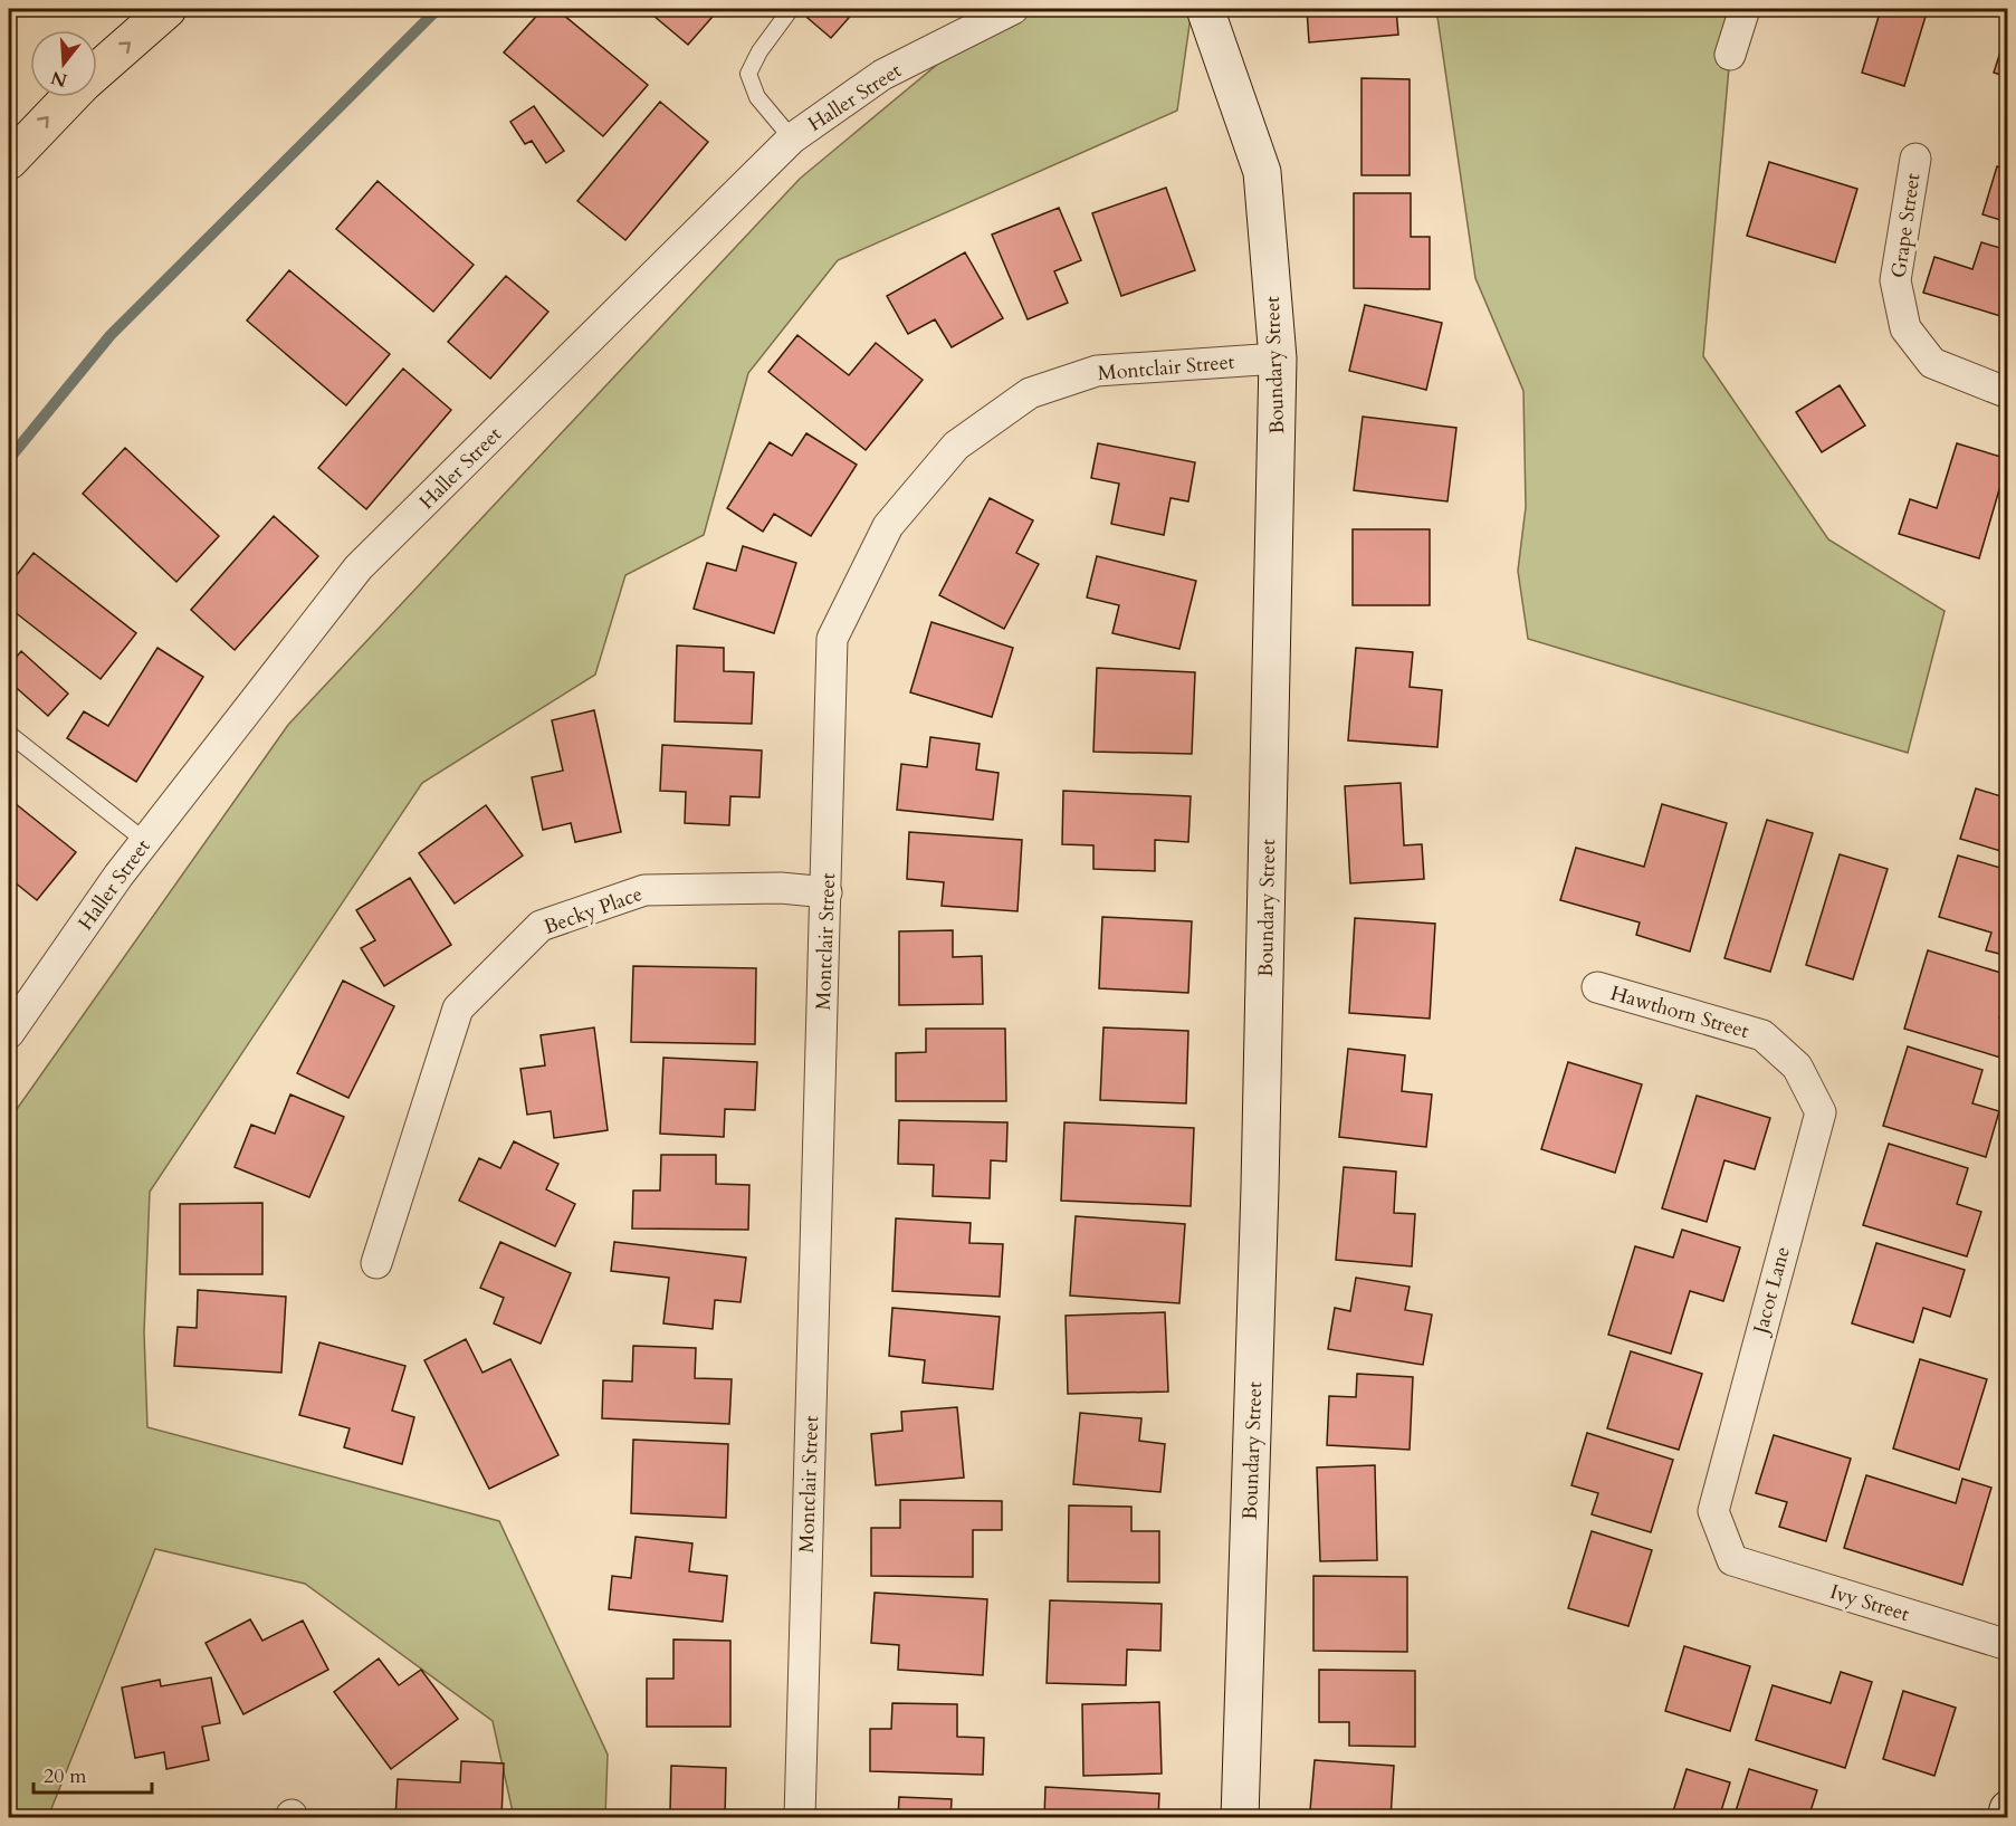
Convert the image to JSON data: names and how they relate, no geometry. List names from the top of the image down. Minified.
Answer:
{"streets":{"street":["Haller Street","Grape Street","Boundary Street","Montclair Street","Becky Place","Hawthorn Street","Jacot Lane","Ivy Street"]},"crossings":[["Boundary Street","Montclair Street"],["Montclair Street","Becky Place"],["Hawthorn Street","Jacot Lane"],["Jacot Lane","Ivy Street"]],"scale_bar":"20 m","north":"bottom"}
